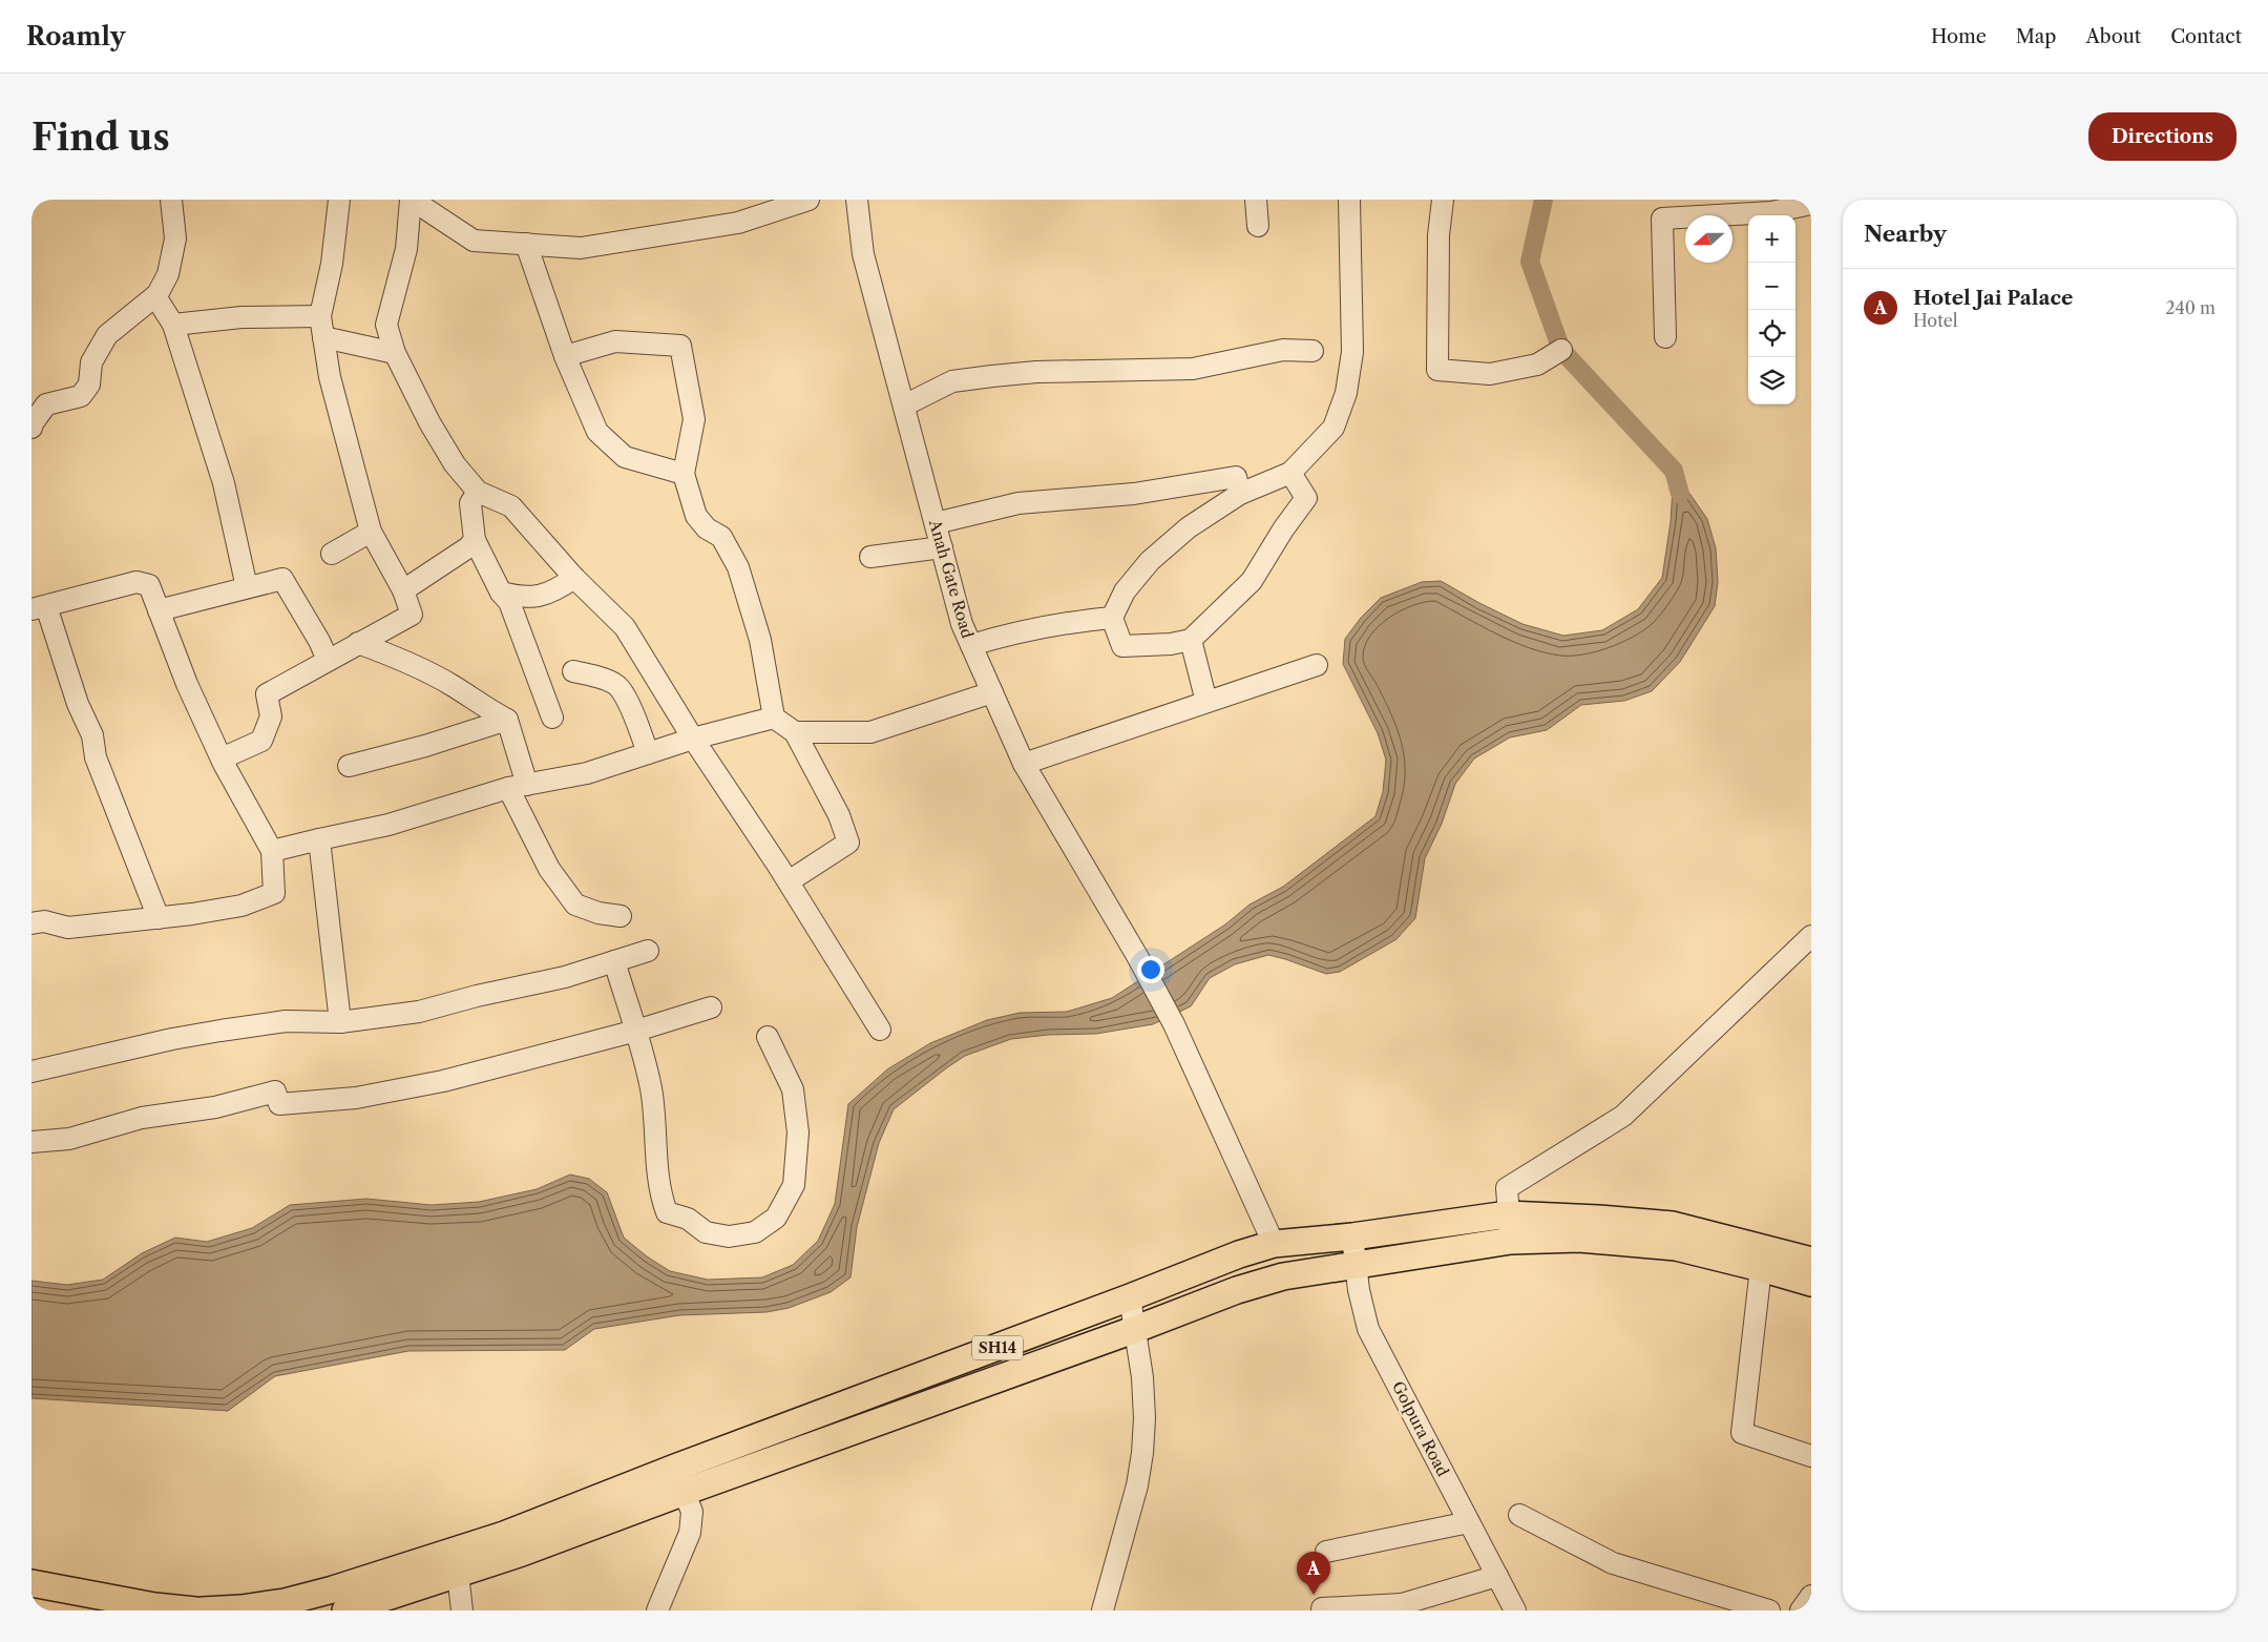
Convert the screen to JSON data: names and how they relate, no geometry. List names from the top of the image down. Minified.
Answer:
{"streets":{"main road":["SH14"],"street":["Anah Gate Road","Golpura Road"]},"crossings":[["Anah Gate Road","SH14"],["SH14","Golpura Road"]],"north":"left","page":{"header":"Roamly","nav":["Home","Map","About","Contact"],"buttons":"Directions","title":"Find us","heading":"Nearby","map_buttons":["+","−"],"list":[{"mark":"A","name":"Hotel Jai Palace","note":"Hotel","value":"240 m"}],"pins":"A"}}
